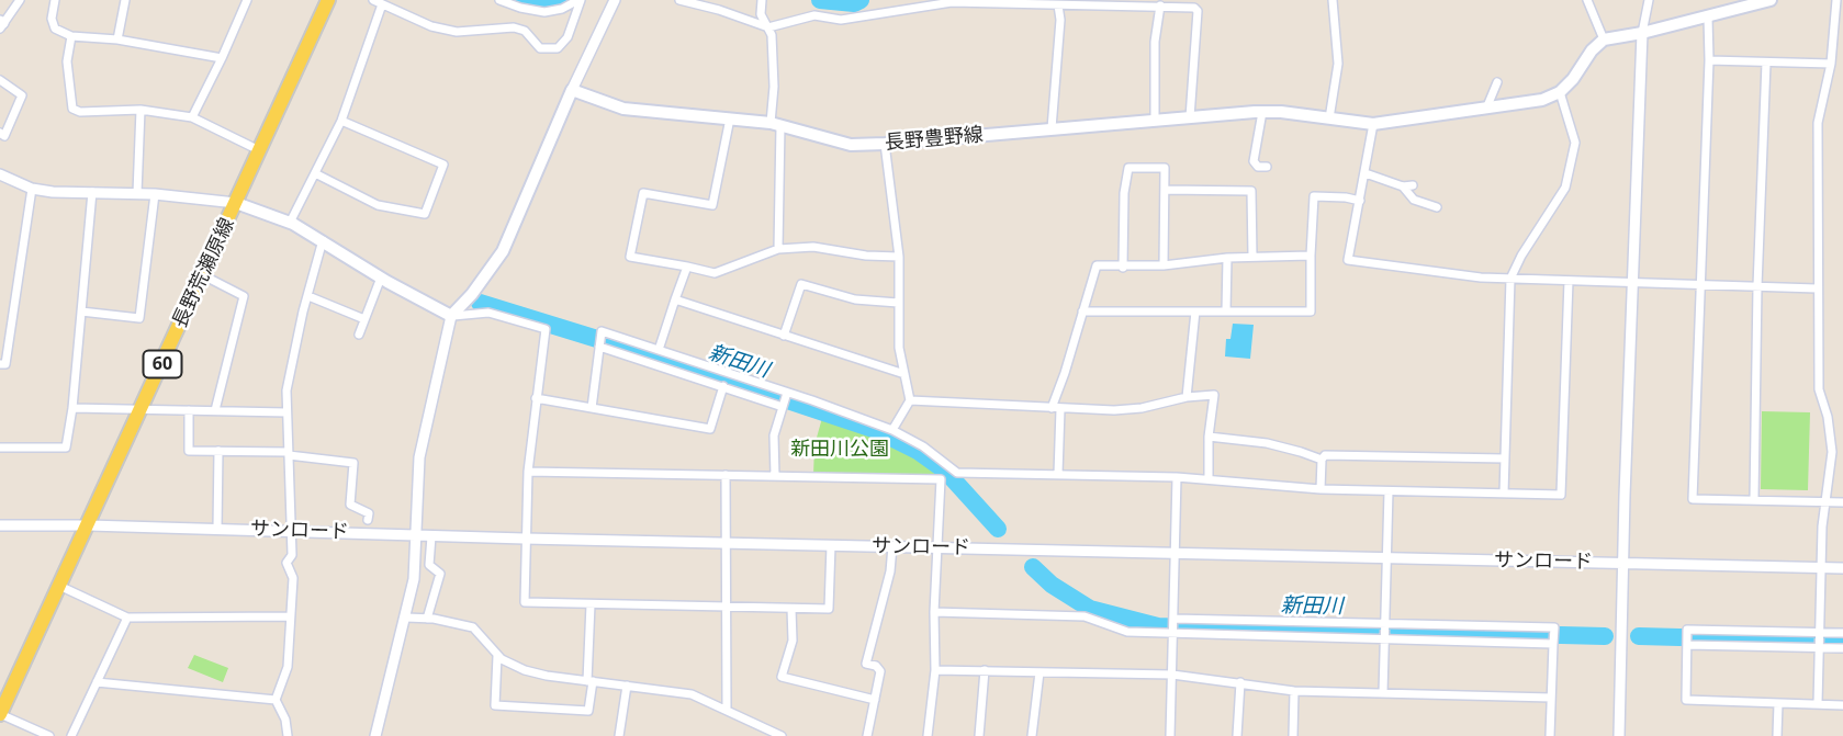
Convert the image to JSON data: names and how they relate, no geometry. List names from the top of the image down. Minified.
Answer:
{"streets":{"main road":["長野豊野線","長野荒瀬原線","60"],"street":["サンロード"]},"crossings":[["長野荒瀬原線","サンロード"]],"water":["新田川"],"parks":["新田川公園"]}
